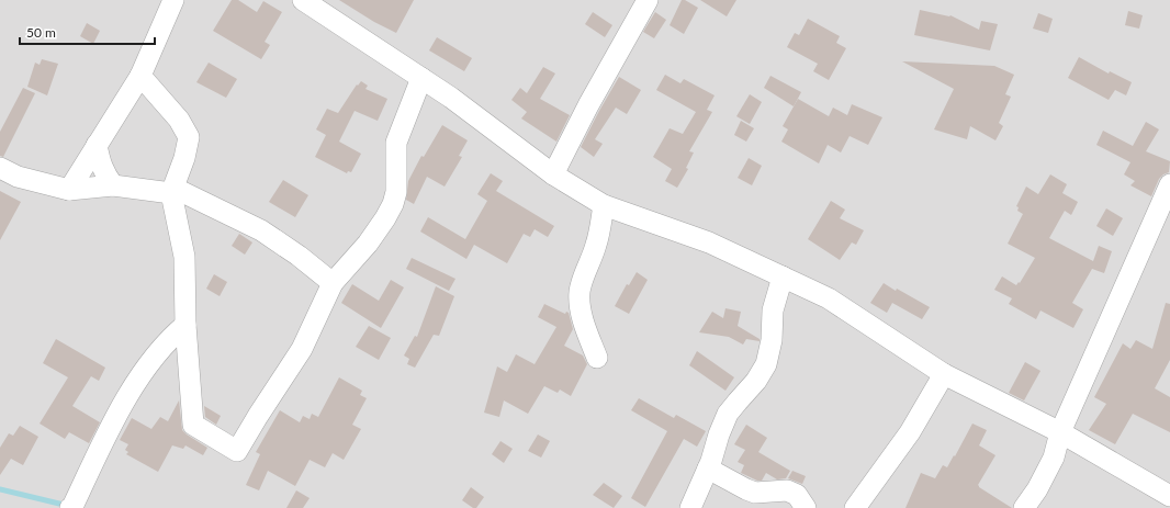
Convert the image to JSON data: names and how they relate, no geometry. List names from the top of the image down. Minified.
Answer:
{"scale_bar":"50 m"}
